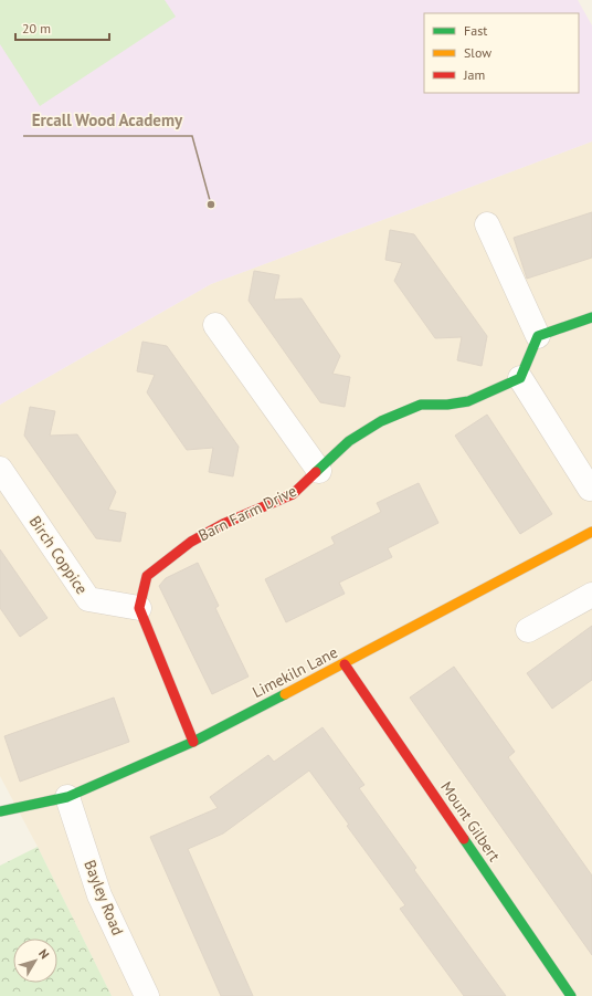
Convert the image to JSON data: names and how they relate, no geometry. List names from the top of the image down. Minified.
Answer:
{"streets":{"street":["Barn Farm Drive","Birch Coppice","Limekiln Lane","Mount Gilbert","Bayley Road"]},"crossings":[["Barn Farm Drive","Birch Coppice"],["Limekiln Lane","Mount Gilbert"],["Limekiln Lane","Bayley Road"]],"places":["Ercall Wood Academy"],"legend":["Fast","Slow","Jam"],"scale_bar":"20 m","north":"top right"}
